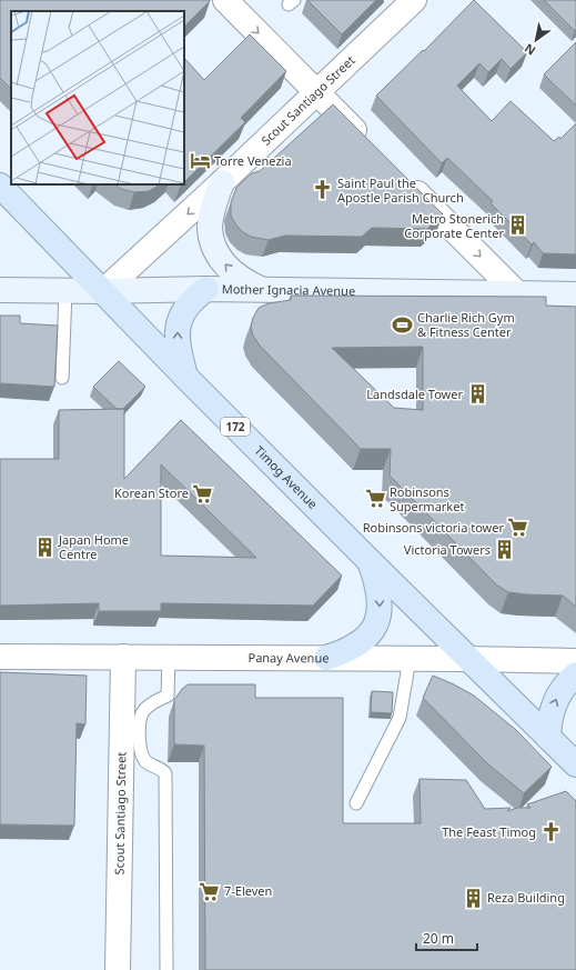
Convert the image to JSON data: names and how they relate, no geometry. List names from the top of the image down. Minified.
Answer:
{"streets":{"main road":["172","Timog Avenue"],"street":["Scout Santiago Street","Mother Ignacia Avenue","Panay Avenue"]},"crossings":[["Scout Santiago Street","Mother Ignacia Avenue"],["Scout Santiago Street","Timog Avenue"],["Scout Santiago Street","Panay Avenue"],["Mother Ignacia Avenue","Timog Avenue"],["Timog Avenue","Panay Avenue"]],"places":{"hotel":["Torre Venezia"],"church":["Saint Paul the Apostle Parish Church","The Feast Timog"],"building":["Metro Stonerich Corporate Center","Landsdale Tower","Japan Home Centre","Victoria Towers","Reza Building"],"sports":["Charlie Rich Gym & Fitness Center"],"supermarket":["Korean Store","Robinsons Supermarket","Robinsons victoria tower","7-Eleven"]},"scale_bar":"20 m","north":"bottom left"}
